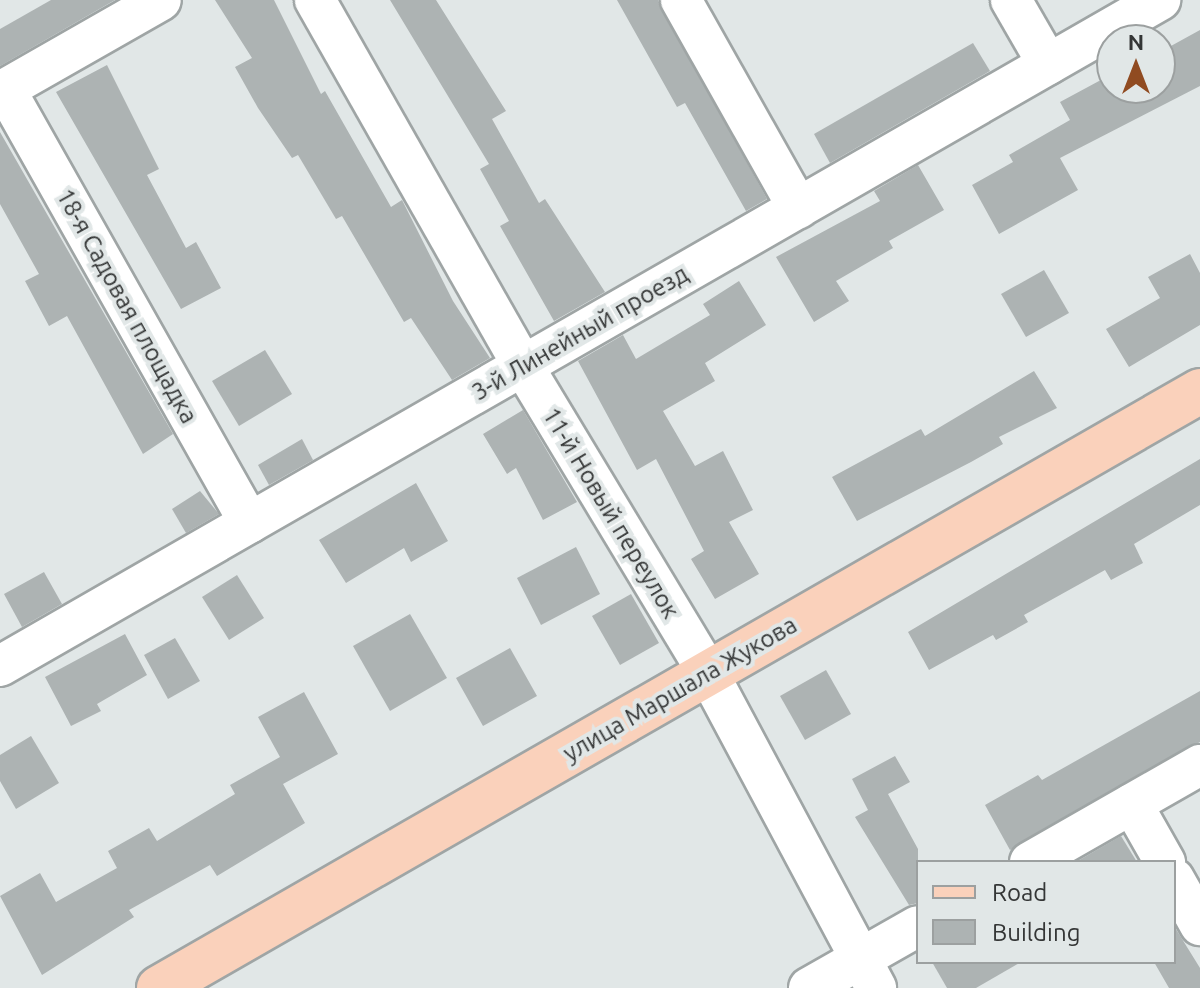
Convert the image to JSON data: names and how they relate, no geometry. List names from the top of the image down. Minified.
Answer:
{"streets":{"main road":["улица Маршала Жукова"],"street":["18-я Садовая площадка","3-й Линейный проезд","11-й Новый переулок"]},"crossings":[["18-я Садовая площадка","3-й Линейный проезд"],["3-й Линейный проезд","11-й Новый переулок"],["11-й Новый переулок","улица Маршала Жукова"]],"legend":["Road","Building"],"north":"top"}
